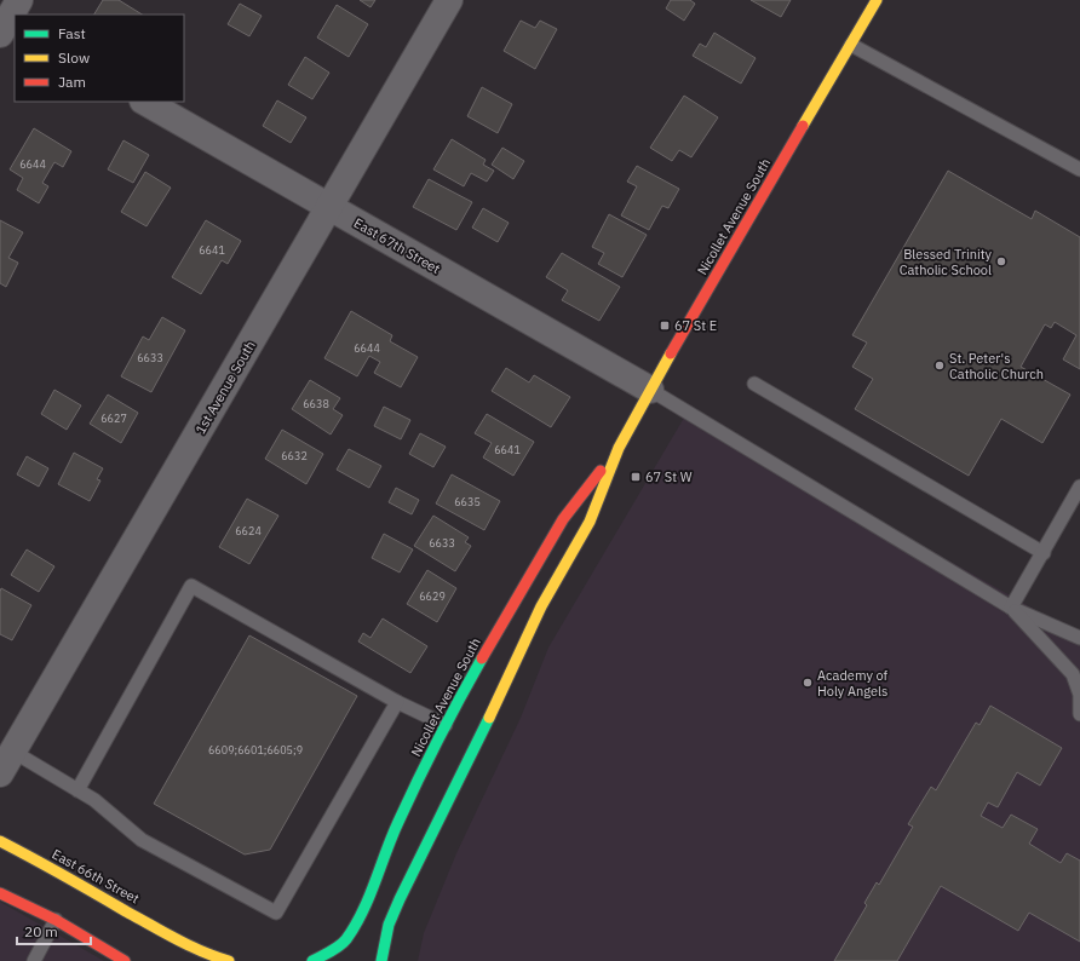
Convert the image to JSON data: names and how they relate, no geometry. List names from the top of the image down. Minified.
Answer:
{"streets":{"main road":["Nicollet Avenue South","East 66th Street"],"street":["East 67th Street","1st Avenue South"]},"crossings":[["Nicollet Avenue South","East 67th Street"],["East 67th Street","1st Avenue South"]],"places":{"other":["Blessed Trinity Catholic School","St. Peter's Catholic Church","Academy of Holy Angels"],"transit":["67 St E","67 St W"]},"house_numbers":["6644","6641","6644","6633","6638","6627","6641","6632","6635","6624","6633","6629","6609;6601;6605;9"],"legend":["Fast","Slow","Jam"],"scale_bar":"20 m"}
